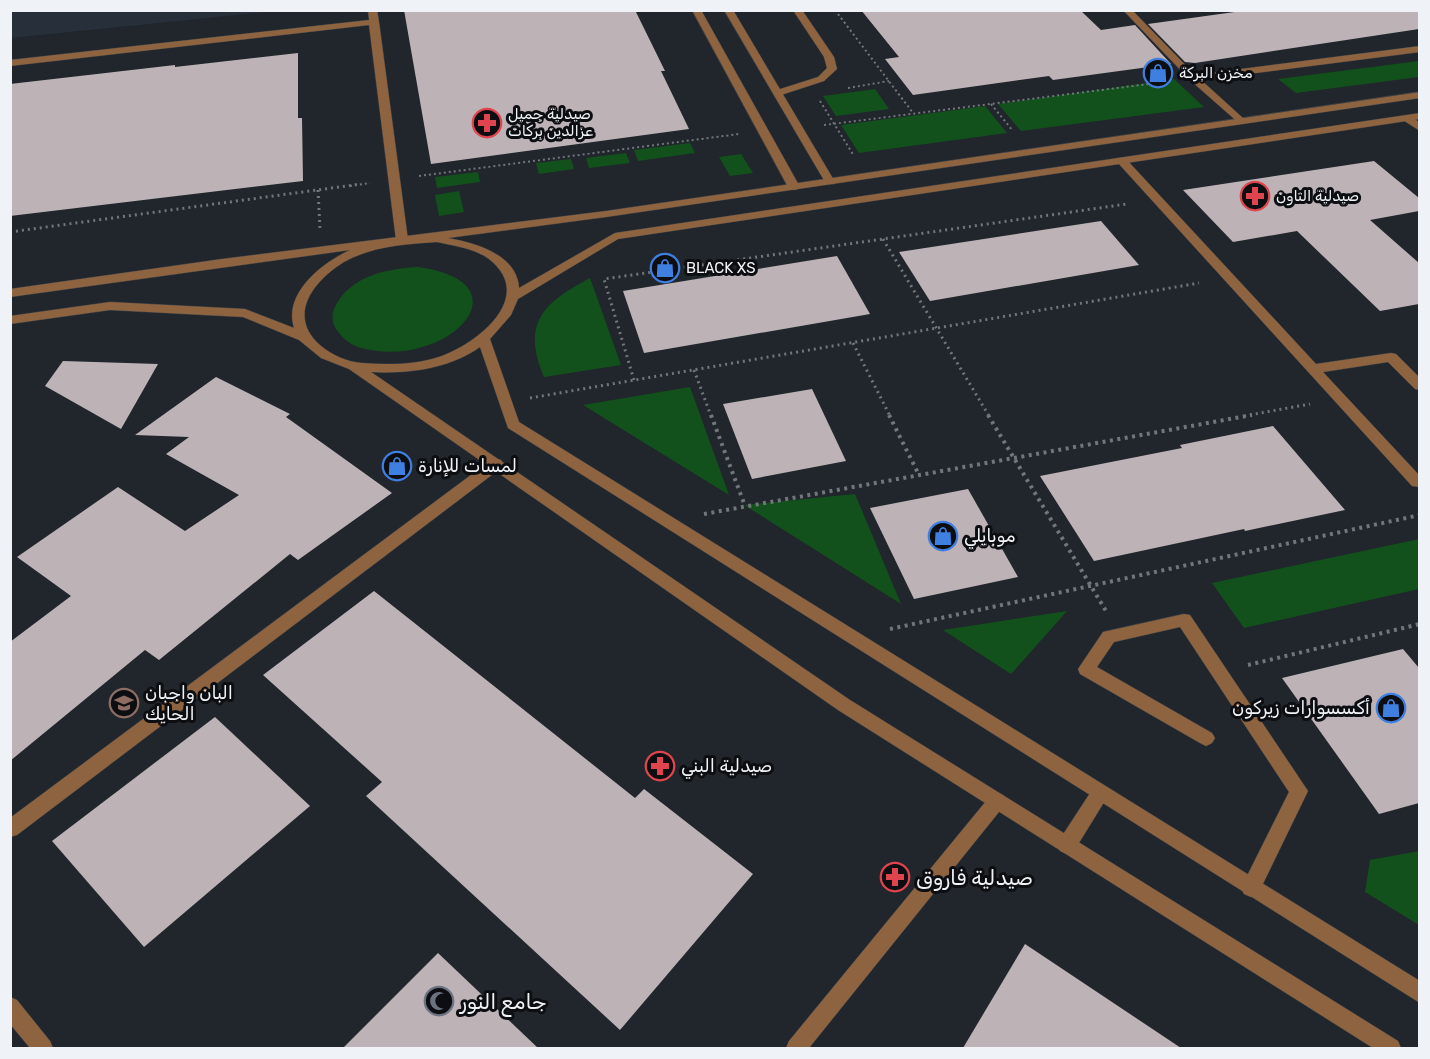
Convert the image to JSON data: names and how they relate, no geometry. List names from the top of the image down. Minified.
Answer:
{"places":{"shop":["مخزن البركة","BLACK XS","لمسات للإنارة","موبايلي","أكسسوارات زيركون"],"pharmacy":["صيدلية جميل عزالدين بركات","صيدلية التاون","صيدلية البني","صيدلية فاروق"],"school or university":["البان واجبان الحايك"],"mosque":["جامع النور"]}}
